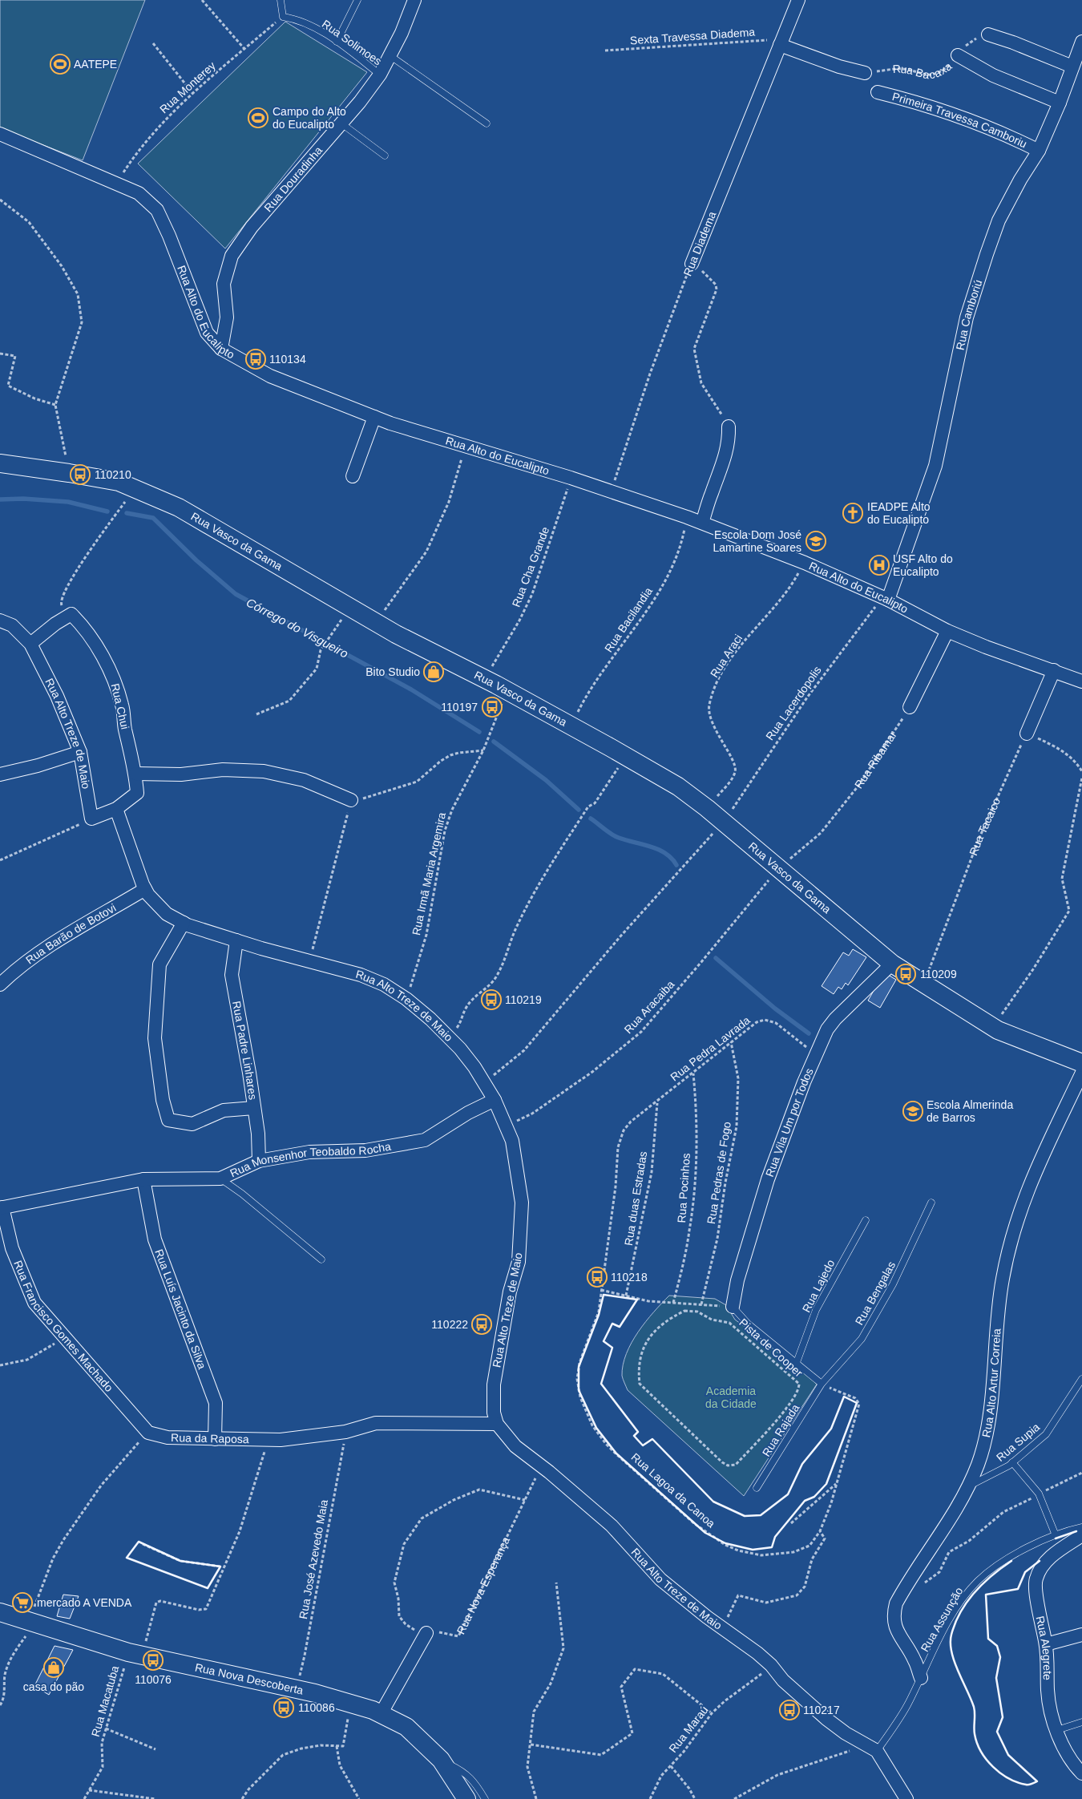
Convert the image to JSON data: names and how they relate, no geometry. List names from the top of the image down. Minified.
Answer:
{"streets":{"main road":["Rua Vasco da Gama","Rua Nova Descoberta"],"street":["Primeira Travessa Camboriu","Rua Douradinha","Rua Diadema","Rua Alto do Eucalipto","Rua Camboriú","Rua Chui","Rua Alto Treze de Maio","Rua Barão de Botovi","Rua Padre Linhares","Rua Vila Um por Todos","Rua Monsenhor Teobaldo Rocha","Rua Luís Jacinto da Silva","Rua Francisco Gomes Machado","Rua Alto Artur Correia","Rua da Raposa","Rua Alegrete"],"lane":["Rua Solimoes","Rua Lajedo","Rua Bengalas","Rua Rajada","Rua Supia","Rua Assunção"],"path":["Sexta Travessa Diadema","Rua Bacaxa","Rua Monterey","Rua Cha Grande","Rua Bacilandia","Rua Araci","Rua Lacerdopolis","Rua Ribamar","Rua Tacaico","Rua Irmã Maria Argemira","Rua Aracaiba","Rua Pedra Lavrada","Rua Pedras de Fogo","Rua Pocinhos","Rua duas Estradas","Pista de Cooper","Rua Lagoa da Canoa","Rua José Azevedo Maia","Rua Nova Esperança","Rua Macatuba","Rua Maraú"]},"crossings":[["Sexta Travessa Diadema","Rua Diadema"],["Rua Solimoes","Rua Monterey"],["Rua Solimoes","Rua Douradinha"],["Rua Monterey","Rua Alto do Eucalipto"],["Primeira Travessa Camboriu","Rua Camboriú"],["Rua Douradinha","Rua Alto do Eucalipto"],["Rua Diadema","Rua Alto do Eucalipto"],["Rua Alto do Eucalipto","Rua Camboriú"],["Rua Alto do Eucalipto","Rua Cha Grande"],["Rua Alto do Eucalipto","Rua Bacilandia"],["Rua Alto do Eucalipto","Rua Araci"],["Rua Alto do Eucalipto","Rua Lacerdopolis"],["Rua Camboriú","Rua Lacerdopolis"],["Rua Vasco da Gama","Rua Cha Grande"],["Rua Vasco da Gama","Rua Bacilandia"],["Rua Vasco da Gama","Rua Araci"],["Rua Vasco da Gama","Rua Lacerdopolis"],["Rua Vasco da Gama","Rua Ribamar"],["Rua Vasco da Gama","Rua Tacaico"],["Rua Vasco da Gama","Rua Irmã Maria Argemira"],["Rua Vasco da Gama","Rua Aracaiba"],["Rua Vasco da Gama","Rua Vila Um por Todos"],["Rua Lacerdopolis","Rua Alto Treze de Maio"],["Rua Chui","Rua Alto Treze de Maio"],["Rua Alto Treze de Maio","Rua Irmã Maria Argemira"],["Rua Alto Treze de Maio","Rua Barão de Botovi"],["Rua Alto Treze de Maio","Rua Aracaiba"],["Rua Alto Treze de Maio","Rua Padre Linhares"],["Rua Alto Treze de Maio","Rua Monsenhor Teobaldo Rocha"],["Rua Alto Treze de Maio","Rua da Raposa"],["Rua Alto Treze de Maio","Rua Nova Esperança"],["Rua Alto Treze de Maio","Rua Assunção"],["Rua Alto Treze de Maio","Rua Maraú"],["Rua Ribamar","Rua Aracaiba"],["Rua Pedra Lavrada","Rua Vila Um por Todos"],["Rua Pedra Lavrada","Rua Pedras de Fogo"],["Rua Pedra Lavrada","Rua Pocinhos"],["Rua Pedra Lavrada","Rua duas Estradas"],["Rua Pedra Lavrada","Rua Lagoa da Canoa"],["Rua Padre Linhares","Rua Monsenhor Teobaldo Rocha"],["Rua Monsenhor Teobaldo Rocha","Rua Luís Jacinto da Silva"],["Rua Monsenhor Teobaldo Rocha","Rua Francisco Gomes Machado"],["Rua Bengalas","Rua Rajada"],["Rua Bengalas","Rua Lagoa da Canoa"],["Rua Luís Jacinto da Silva","Rua da Raposa"],["Rua Francisco Gomes Machado","Rua da Raposa"],["Rua Alto Artur Correia","Rua Supia"],["Rua Alto Artur Correia","Rua Assunção"],["Rua Rajada","Rua Lagoa da Canoa"],["Rua da Raposa","Rua José Azevedo Maia"],["Rua da Raposa","Rua Macatuba"],["Rua José Azevedo Maia","Rua Nova Descoberta"],["Rua Nova Descoberta","Rua Macatuba"]],"water":["Córrego do Visgueiro"],"parks":["Academia da Cidade"],"places":{"sports":["AATEPE","Campo do Alto do Eucalipto"],"bus stop":["110134","110210","110197","110209","110219","110218","110222","110076","110086","110217"],"church":["IEADPE Alto do Eucalipto"],"school or university":["Escola Dom José Lamartine Soares","Escola Almerinda de Barros"],"hospital":["USF Alto do Eucalipto"],"shop":["Bito Studio","casa do pão"],"supermarket":["mercado A VENDA"]}}
